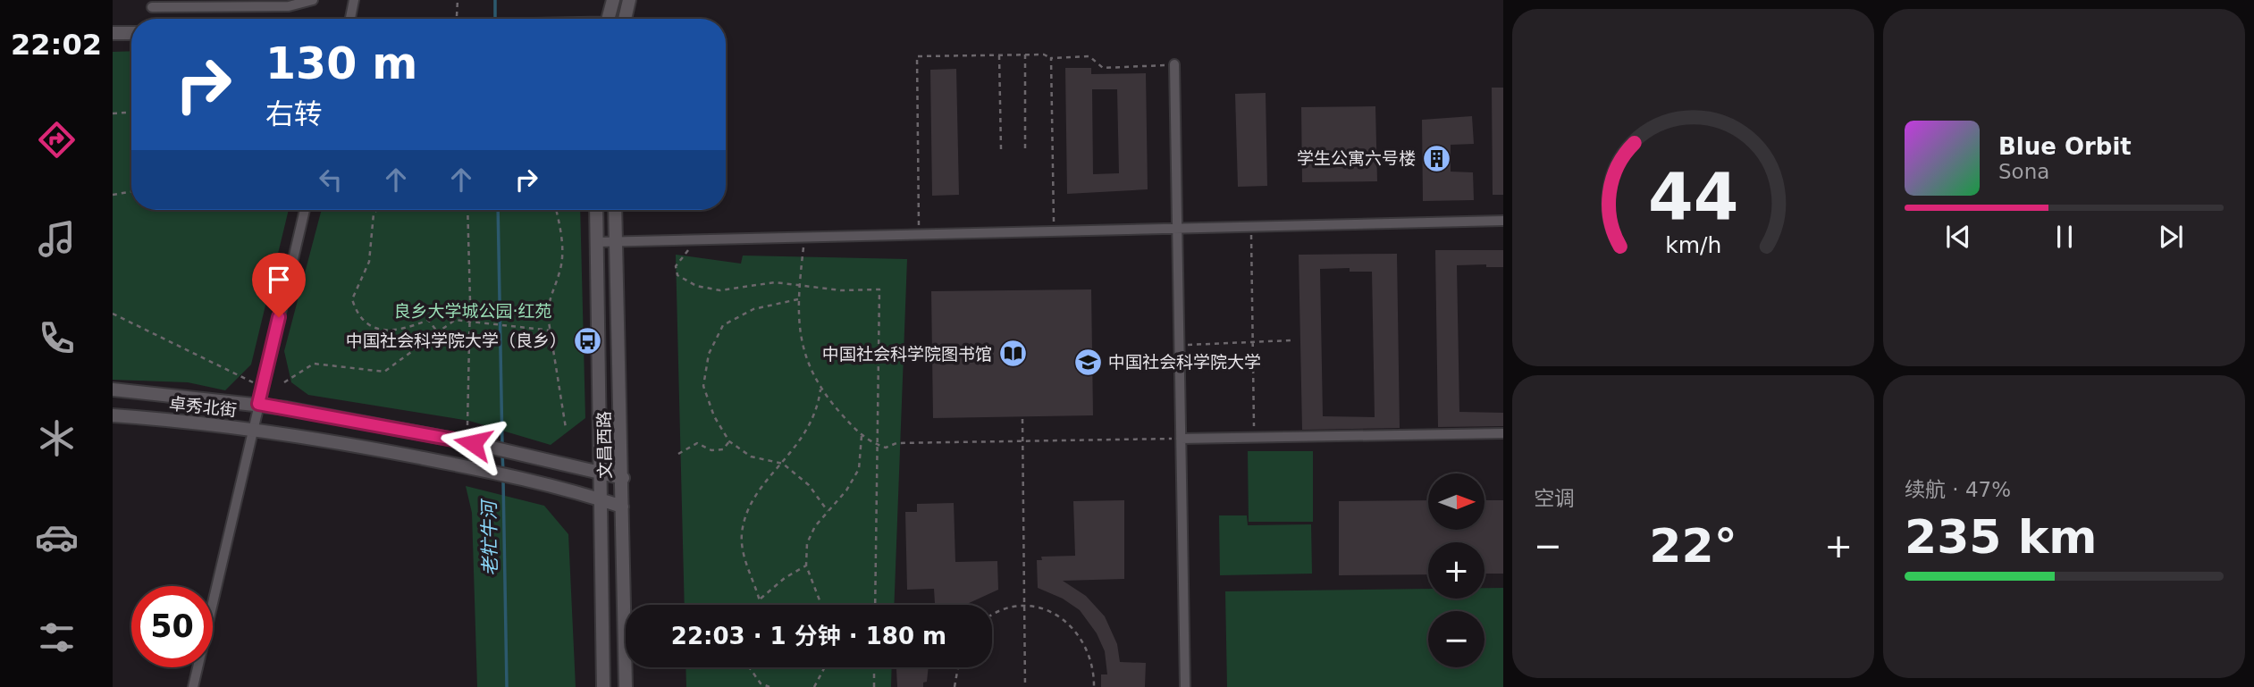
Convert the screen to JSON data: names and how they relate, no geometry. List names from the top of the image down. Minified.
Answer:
{"streets":{"main road":["卓秀北街","文昌西路"]},"crossings":[["卓秀北街","文昌西路"]],"water":["老牤牛河"],"parks":["良乡大学城公园·红苑"],"places":{"building":["学生公寓六号楼"],"bus stop":["中国社会科学院大学（良乡）"],"library":["中国社会科学院图书馆"],"school or university":["中国社会科学院大学"]},"north":"right","page":{"tabs":"22:02","turn":["130 m","右转"],"song":["Blue Orbit","Sona"],"tile":["空调",["续航 · 47%","235 km"]],"map_buttons":["+","−"],"heat":["−","22°","+"],"limit":"50","trip":"22:03 · 1 分钟 · 180 m","gauge":["44","km/h"]}}
